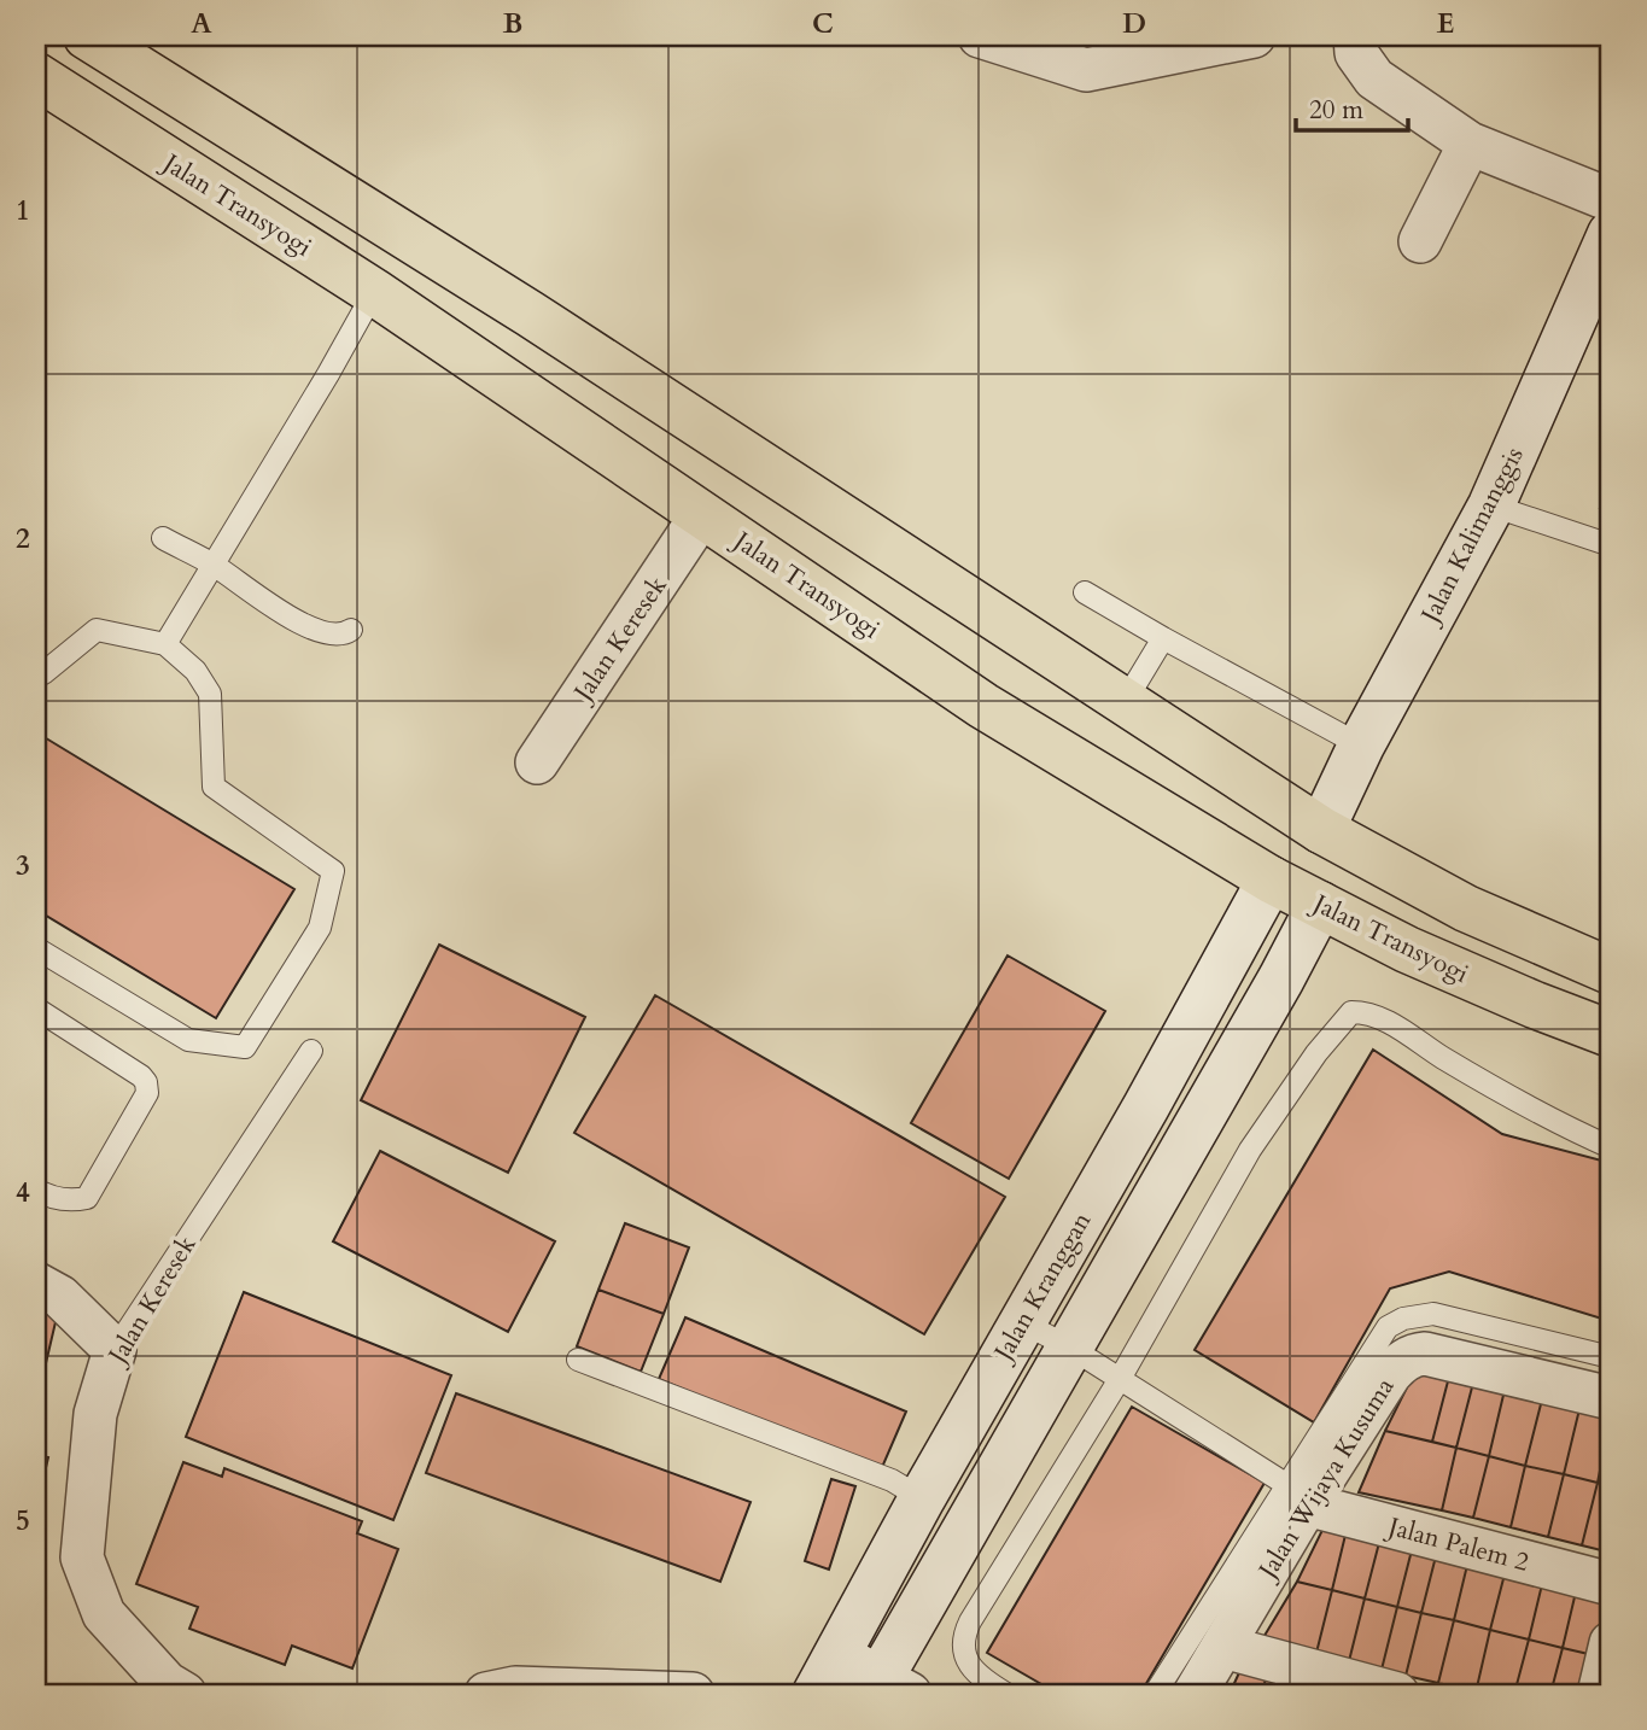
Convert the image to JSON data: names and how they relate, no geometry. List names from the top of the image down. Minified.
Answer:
{"streets":{"highway":["Jalan Transyogi"],"main road":["Jalan Kalimanggis","Jalan Kranggan"],"street":["Jalan Keresek","Jalan Wijaya Kusuma","Jalan Palem 2"]},"crossings":[["Jalan Transyogi","Jalan Keresek"],["Jalan Transyogi","Jalan Kranggan"],["Jalan Wijaya Kusuma","Jalan Palem 2"]],"scale_bar":"20 m","grid":{"columns":["A","B","C","D","E"],"rows":["1","2","3","4","5"]}}
